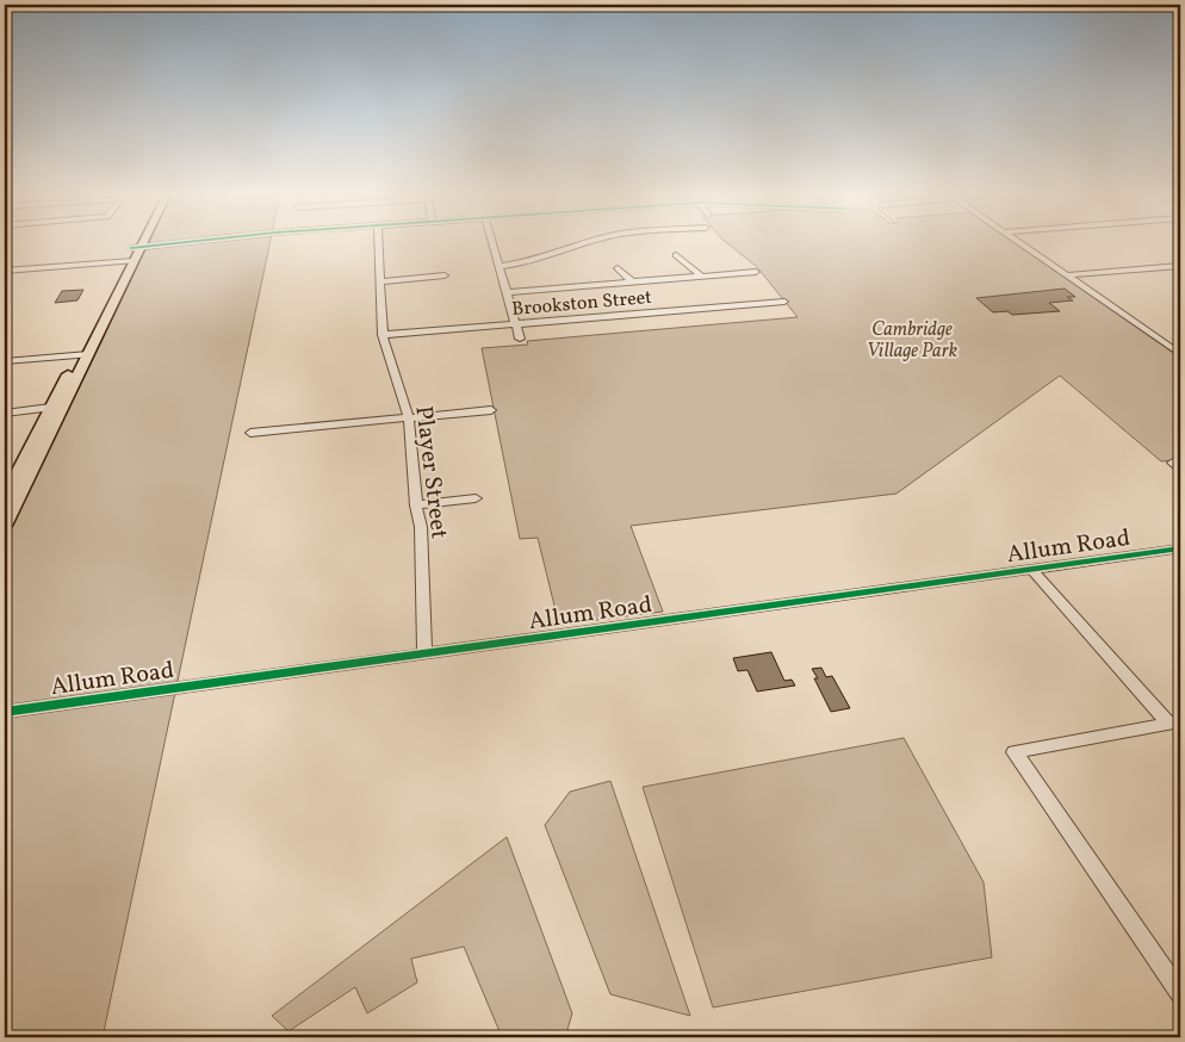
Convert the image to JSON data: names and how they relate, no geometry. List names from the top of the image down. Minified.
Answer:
{"streets":{"street":["Brookston Street","Player Street","Allum Road"]},"crossings":[["Brookston Street","Player Street"],["Player Street","Allum Road"]],"parks":["Cambridge Village Park"]}
